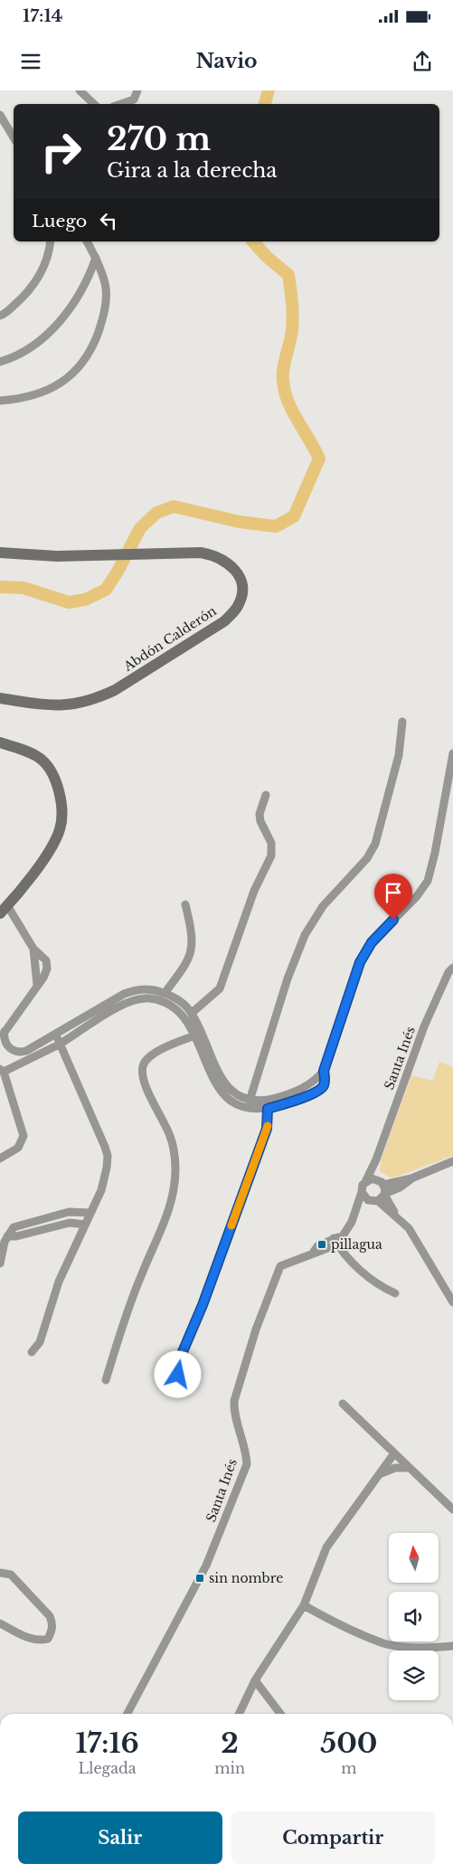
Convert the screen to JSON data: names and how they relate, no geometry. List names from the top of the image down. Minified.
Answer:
{"streets":{"street":["Abdón Calderón","Santa Inés"]},"places":{"transit":["pillagua","sin nombre"]},"north":"top","page":{"status":"17:14","header":"Navio","turn":["270 m","Gira a la derecha"],"then":"Luego","eta":["17:16","Llegada","2","min","500","m"],"buttons":["Salir","Compartir"]}}
